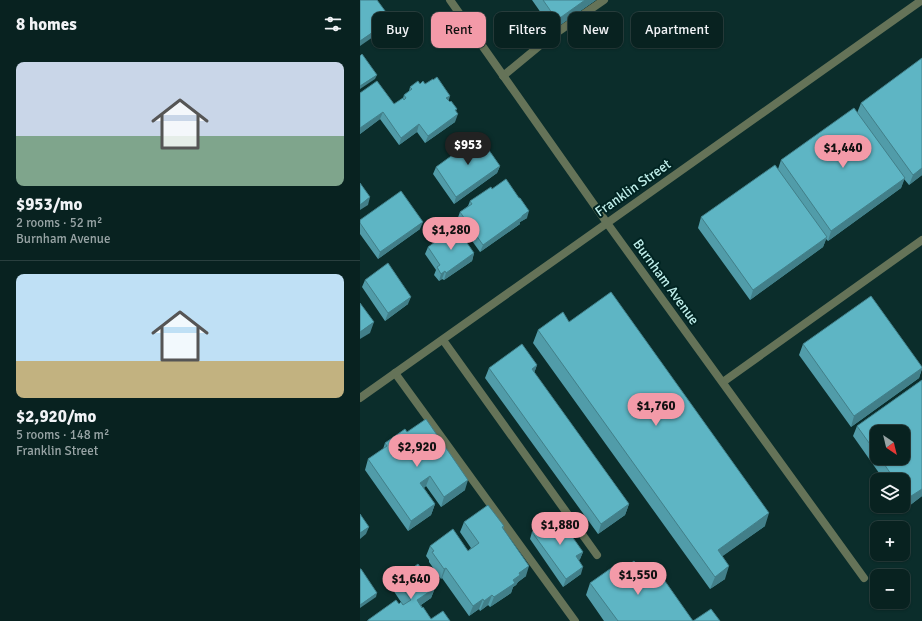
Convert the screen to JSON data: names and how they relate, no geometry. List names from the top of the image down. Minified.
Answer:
{"streets":{"street":["Franklin Street","Burnham Avenue"]},"crossings":[["Franklin Street","Burnham Avenue"]],"north":"bottom right","page":{"heading":"8 homes","chip":["Buy","Rent","Filters","New","Apartment"],"list":[{"name":"$953/mo","note":"2 rooms · 52 m² · Burnham Avenue"},{"name":"$2,920/mo","note":"5 rooms · 148 m² · Franklin Street"}],"price":["$953","$1,440","$1,280","$1,760","$2,920","$1,880","$1,550","$1,640"],"map_buttons":["+","−"]}}
